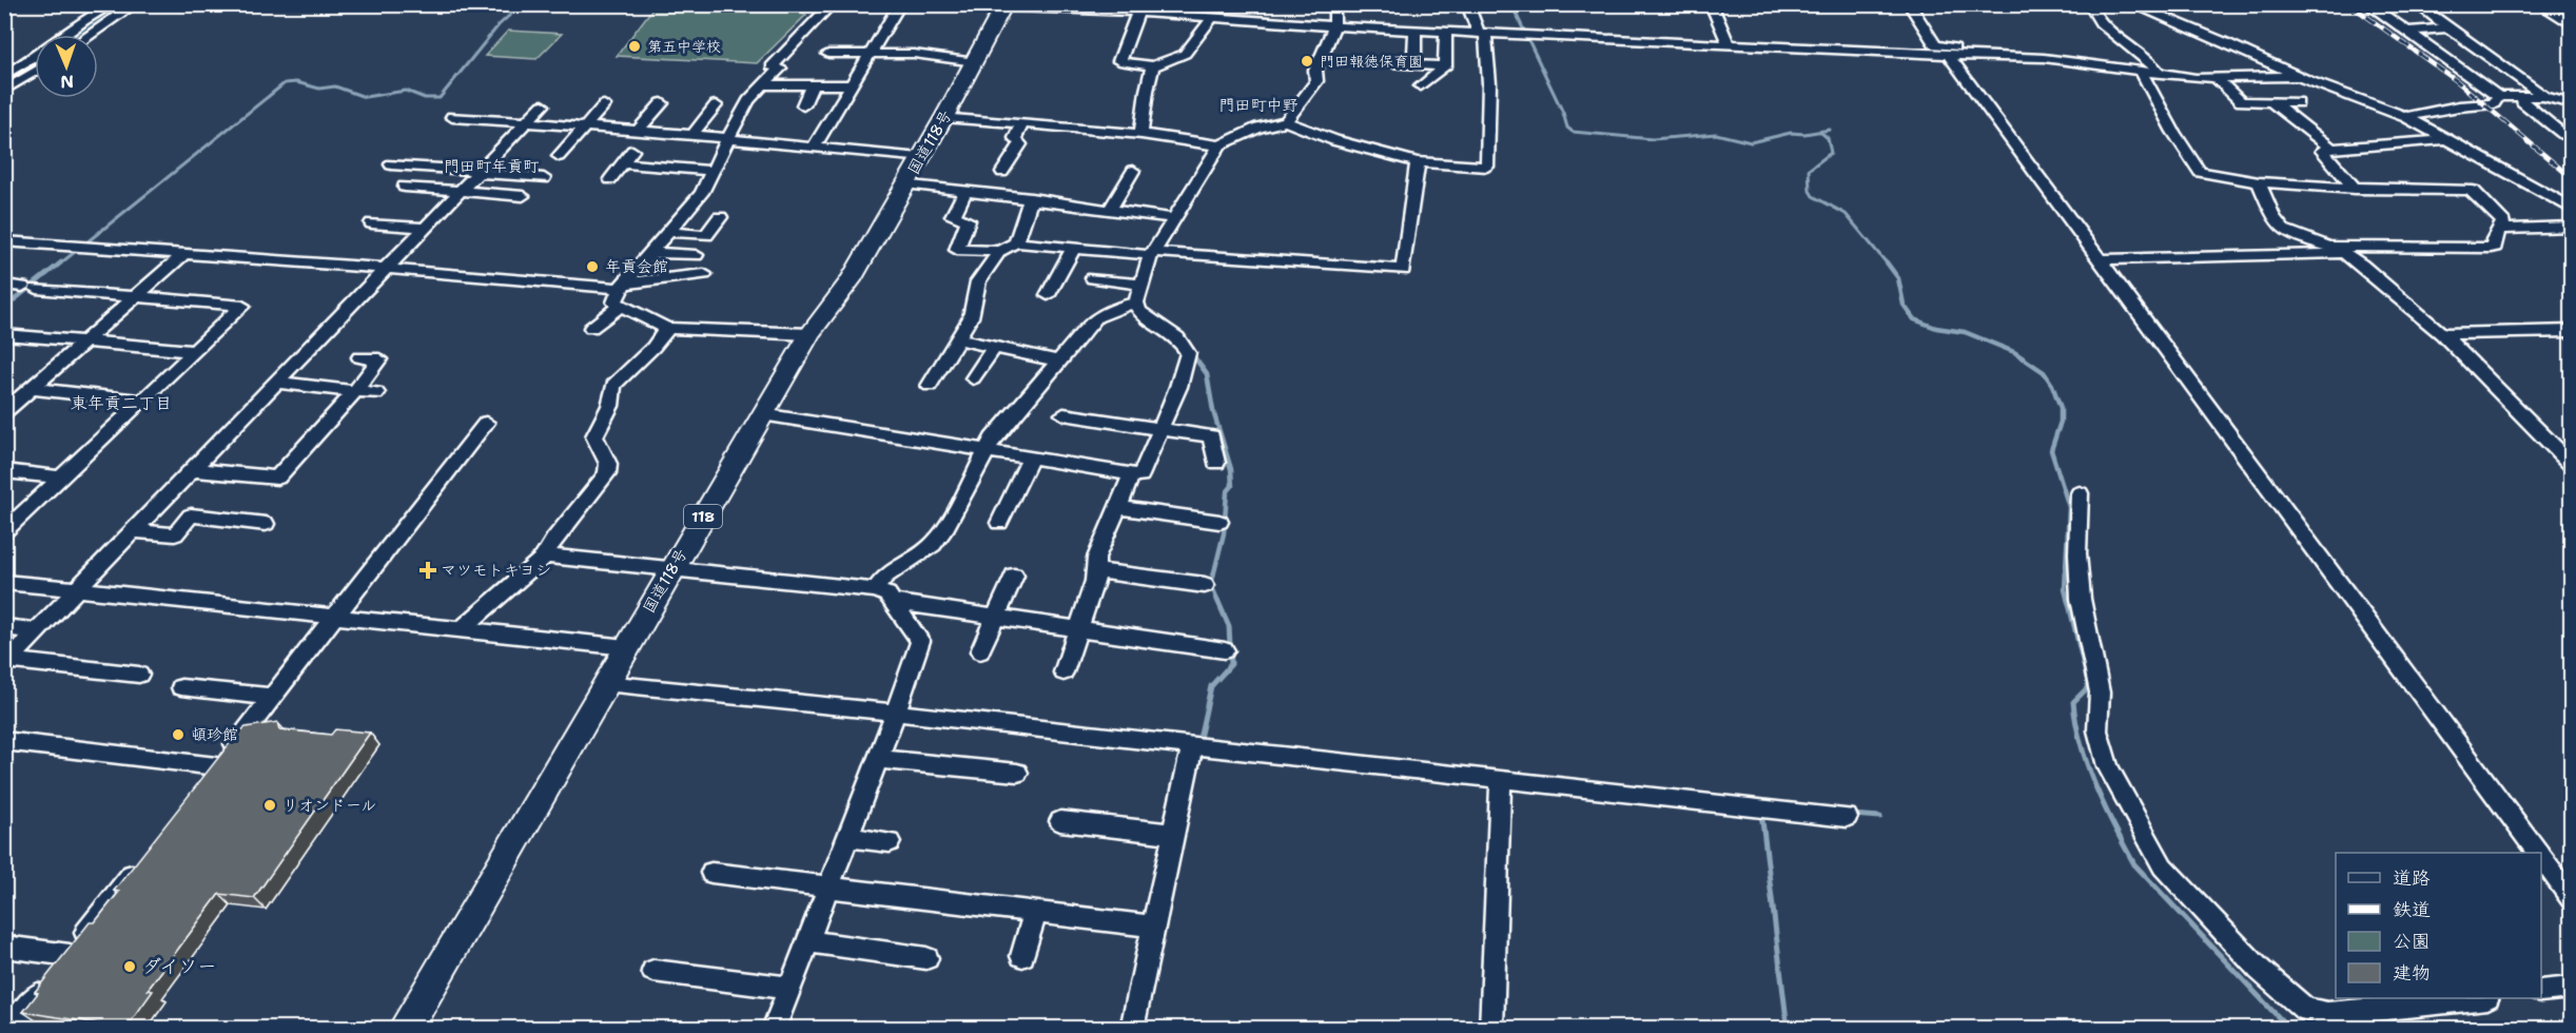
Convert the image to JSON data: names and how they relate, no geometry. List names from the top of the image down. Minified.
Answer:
{"streets":{"highway":["国道118号","118"]},"districts":["門田町中野","門田町年貢町","東年貢二丁目"],"places":{"other":["第五中学校","門田報徳保育園","年貢会館","頓珍館","リオンドール","ダイソー"],"health":["マツモトキヨシ"]},"legend":["道路","鉄道","公園","建物"],"north":"bottom"}
